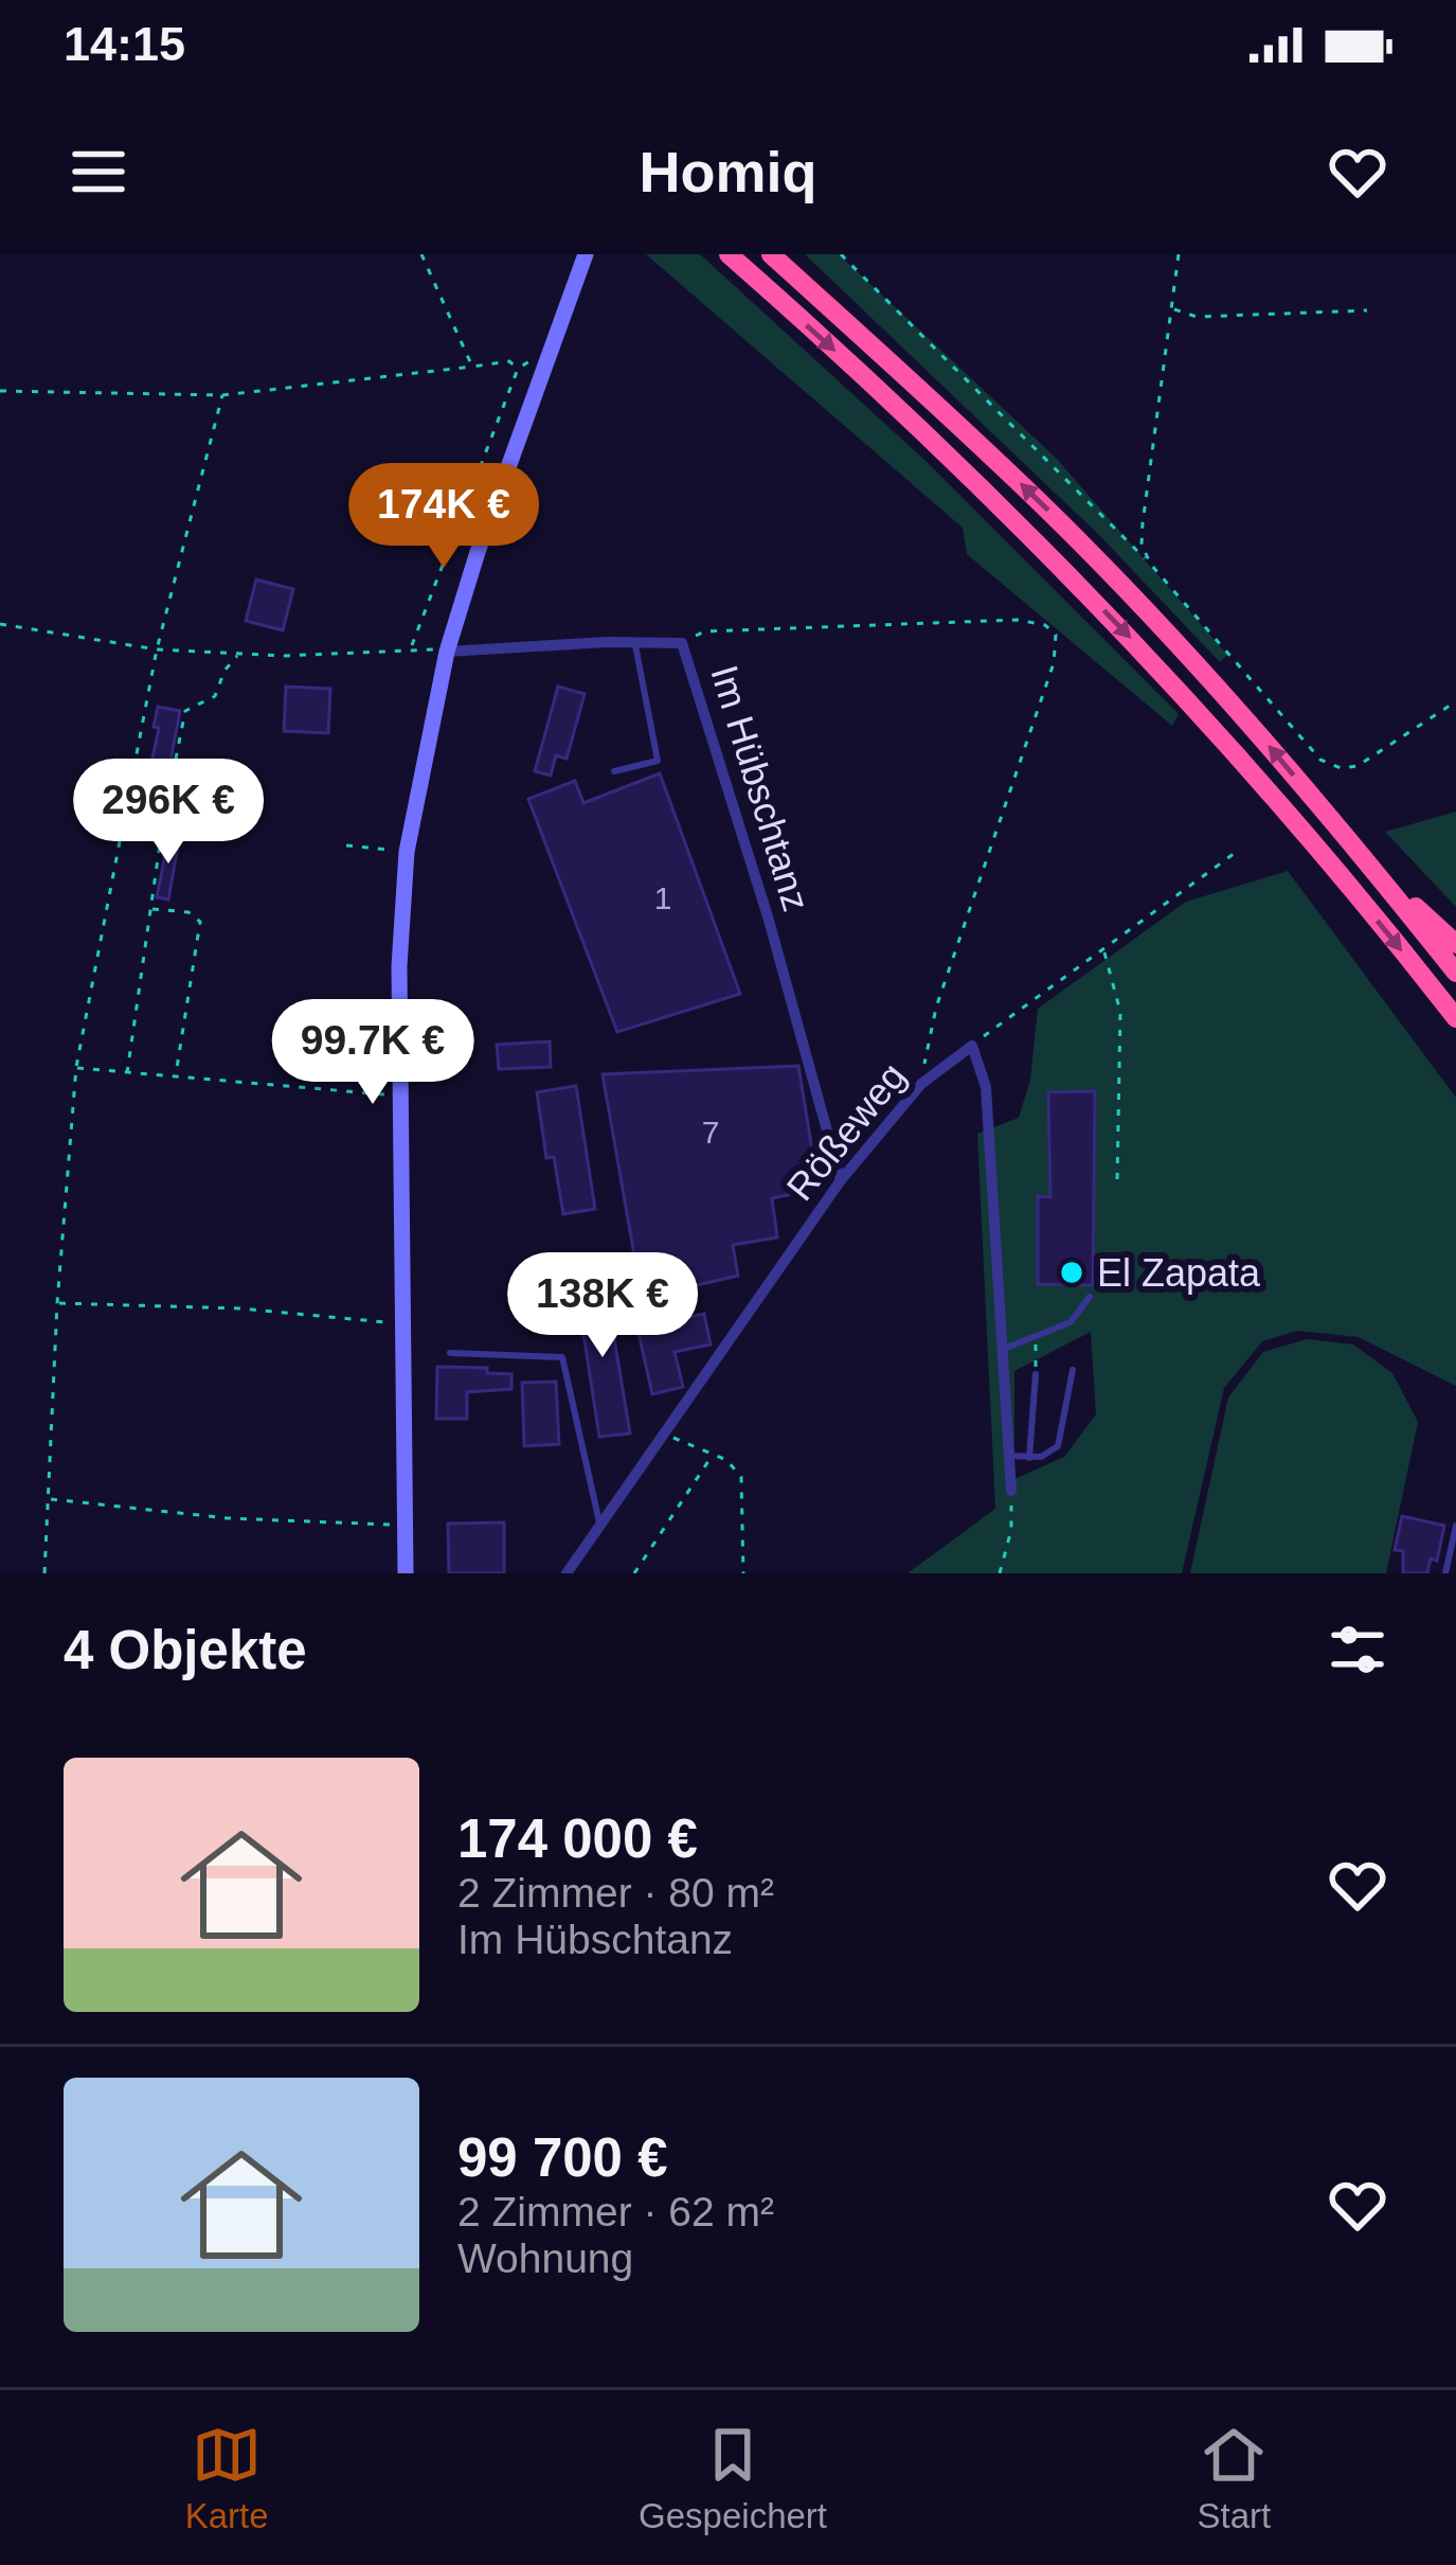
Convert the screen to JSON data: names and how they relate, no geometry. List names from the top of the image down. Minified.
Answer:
{"streets":{"street":["Im Hübschtanz","Rößeweg"]},"crossings":[["Im Hübschtanz","Rößeweg"]],"places":["El Zapata"],"house_numbers":["1","7"],"page":{"status":"14:15","header":"Homiq","price":["174K €","296K €","99.7K €","138K €"],"heading":"4 Objekte","list":[{"name":"174 000 €","note":"2 Zimmer · 80 m² · Im Hübschtanz"},{"name":"99 700 €","note":"2 Zimmer · 62 m² · Wohnung"}],"tabs":["Karte","Gespeichert","Start"]}}
